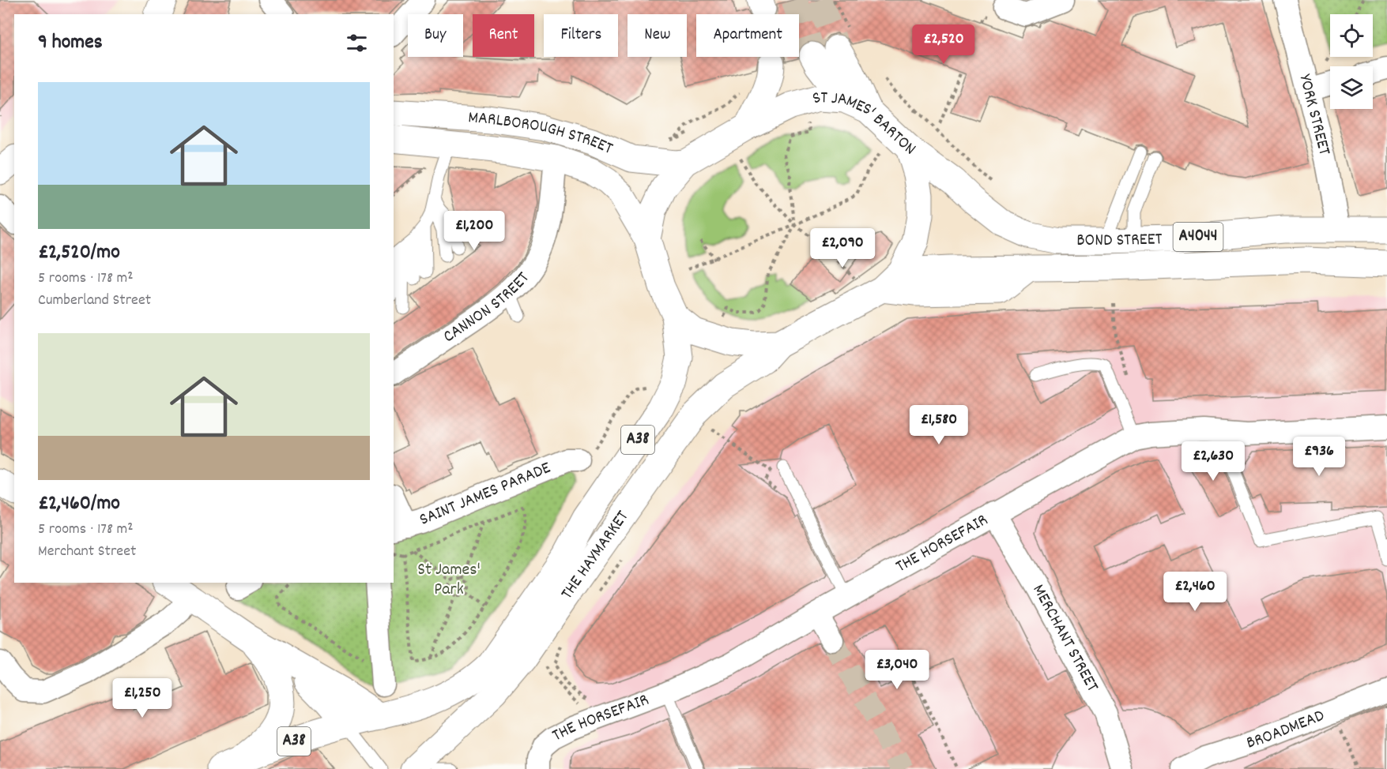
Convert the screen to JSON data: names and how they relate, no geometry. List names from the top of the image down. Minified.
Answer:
{"streets":{"main road":["ST JAMES' BARTON","MARLBOROUGH STREET","A4044","BOND STREET","A38","THE HAYMARKET"],"street":["YORK STREET","CANNON STREET","SAINT JAMES PARADE","THE HORSEFAIR","MERCHANT STREET","BROADMEAD"]},"crossings":[["YORK STREET","BOND STREET"],["ST JAMES' BARTON","MARLBOROUGH STREET"],["ST JAMES' BARTON","BOND STREET"],["ST JAMES' BARTON","A38"],["ST JAMES' BARTON","THE HAYMARKET"],["MARLBOROUGH STREET","CANNON STREET"],["A38","THE HAYMARKET"],["THE HORSEFAIR","MERCHANT STREET"]],"parks":["St James' Park"],"page":{"chip":["Buy","Rent","Filters","New","Apartment"],"heading":"9 homes","price":["£2,520","£1,200","£2,090","£1,580","£936","£2,630","£2,460","£3,040","£1,250"],"list":[{"name":"£2,520/mo","note":"5 rooms · 178 m² · Cumberland Street"},{"name":"£2,460/mo","note":"5 rooms · 178 m² · Merchant Street"}]}}
